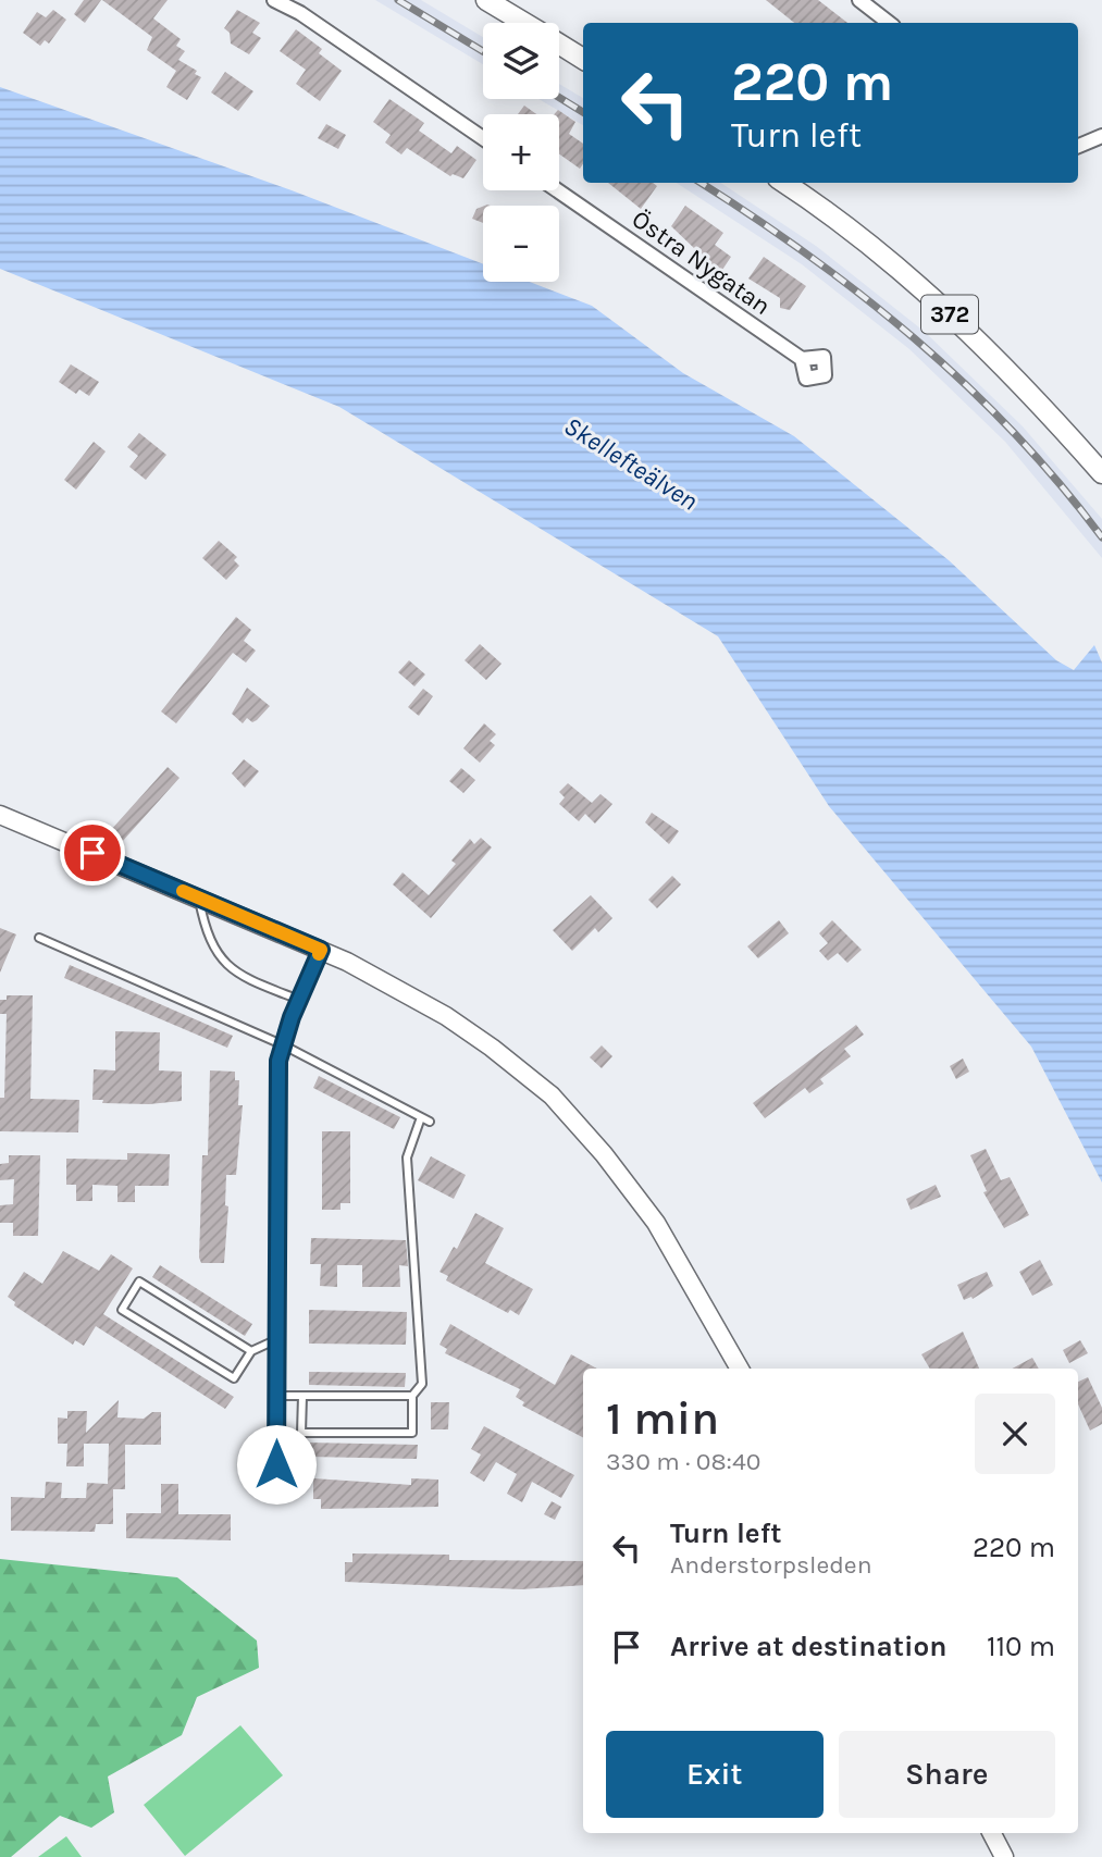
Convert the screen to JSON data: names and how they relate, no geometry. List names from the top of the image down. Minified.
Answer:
{"streets":{"main road":["372"],"street":["Östra Nygatan"]},"water":["Skellefteälven"],"page":{"map_buttons":["+","−"],"turn":["220 m","Turn left"],"heading":["1 min","330 m · 08:40"],"list":[{"name":"Turn left","note":"Anderstorpsleden","value":"220 m"},{"name":"Arrive at destination","value":"110 m"}],"buttons":["Exit","Share"]}}
